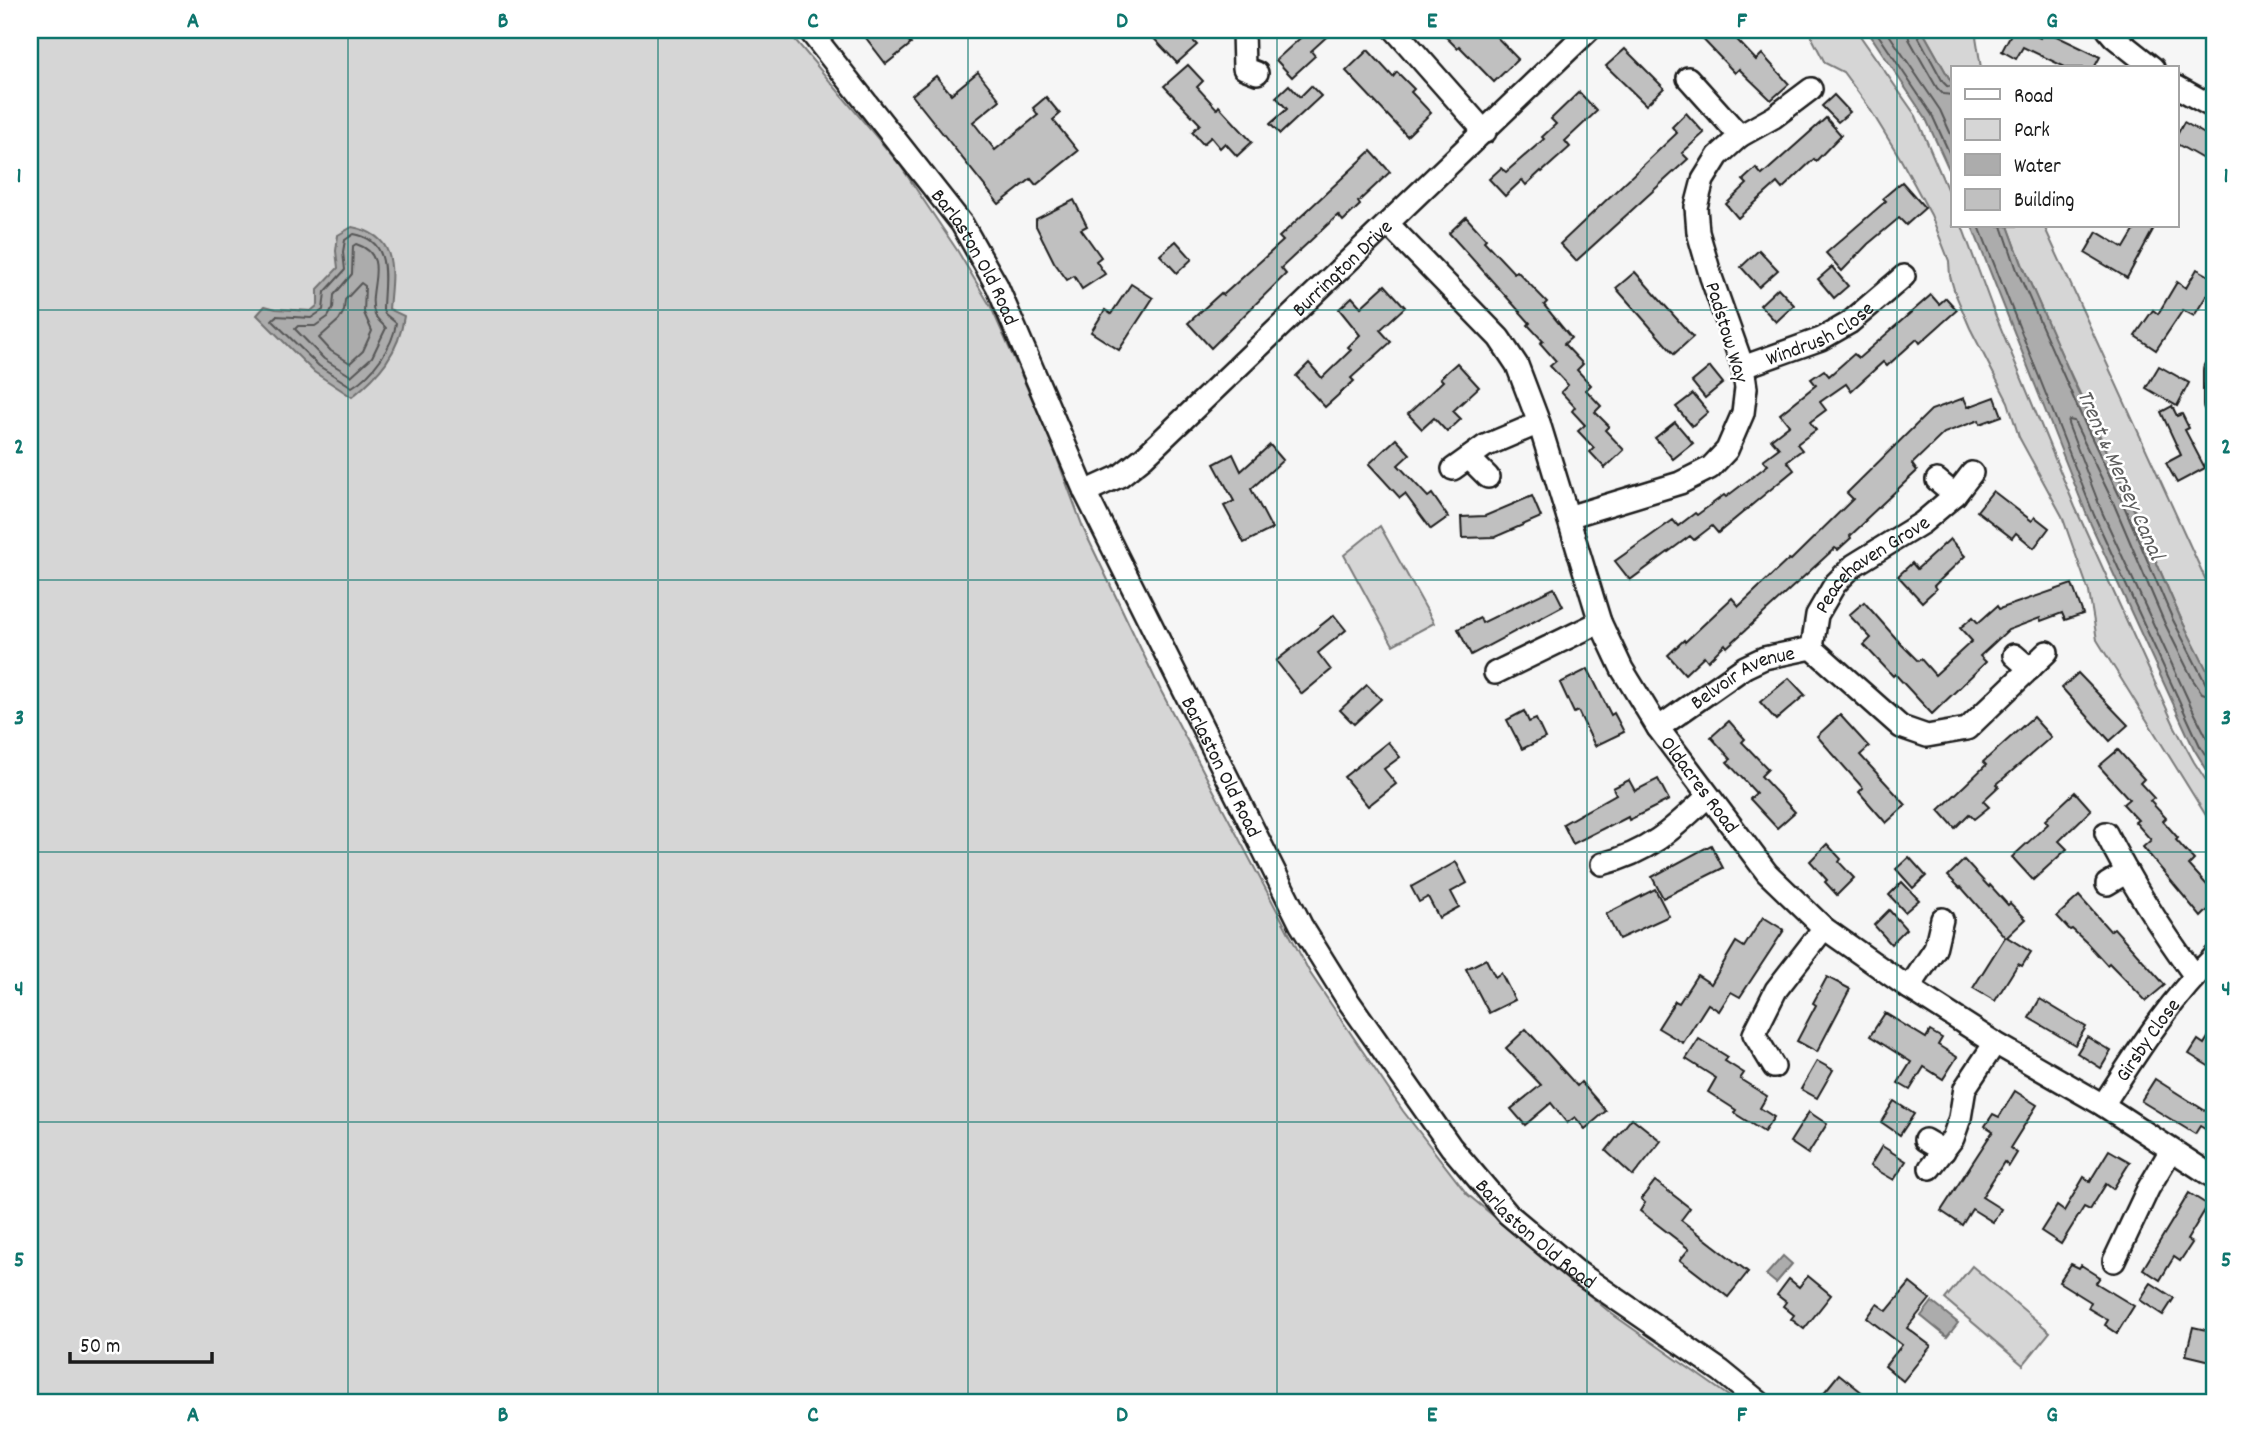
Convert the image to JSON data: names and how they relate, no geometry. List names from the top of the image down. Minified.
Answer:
{"streets":{"street":["Barlaston Old Road","Burrington Drive","Windrush Close","Padstow Way","Peacehaven Grove","Belvoir Avenue","Oldacres Road","Girsby Close"]},"crossings":[["Barlaston Old Road","Burrington Drive"],["Burrington Drive","Oldacres Road"],["Windrush Close","Padstow Way"],["Padstow Way","Oldacres Road"],["Peacehaven Grove","Belvoir Avenue"],["Belvoir Avenue","Oldacres Road"],["Oldacres Road","Girsby Close"]],"water":["Trent & Mersey Canal"],"legend":["Road","Park","Water","Building"],"scale_bar":"50 m","grid":{"columns":["A","B","C","D","E","F","G"],"rows":["1","2","3","4","5"]}}
